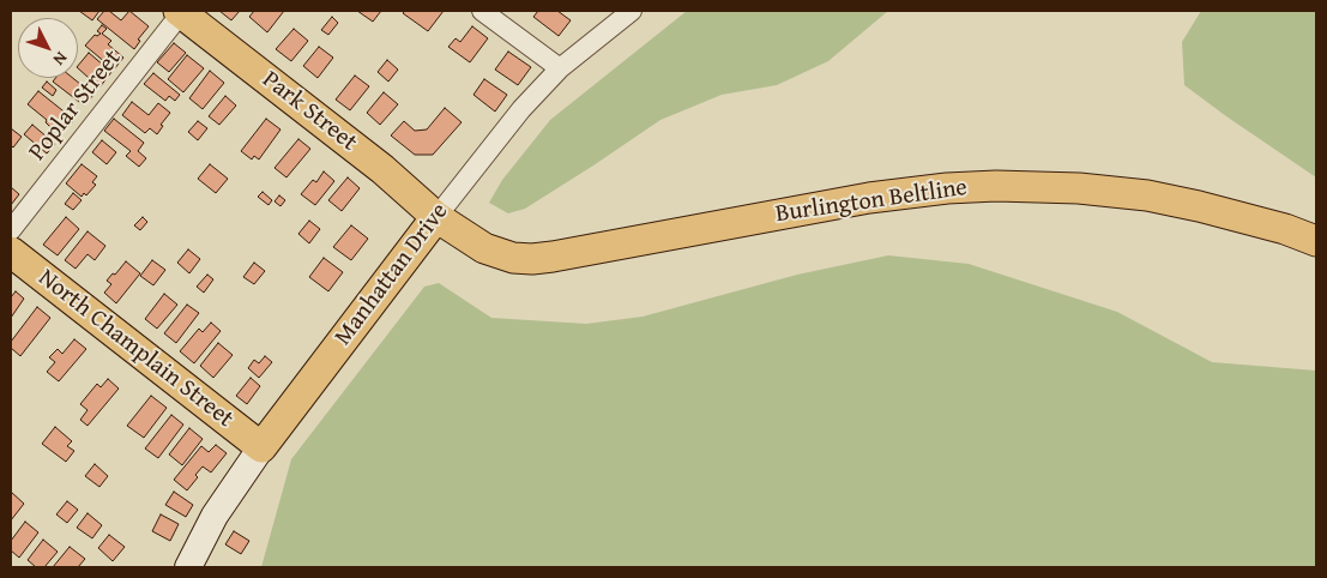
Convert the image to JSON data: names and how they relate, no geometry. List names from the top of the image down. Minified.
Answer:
{"streets":{"main road":["Park Street","Burlington Beltline","Manhattan Drive","North Champlain Street"],"street":["Poplar Street"]},"crossings":[["Poplar Street","Park Street"],["Park Street","Burlington Beltline"],["Park Street","Manhattan Drive"],["Burlington Beltline","Manhattan Drive"],["Manhattan Drive","North Champlain Street"]],"north":"bottom right"}
